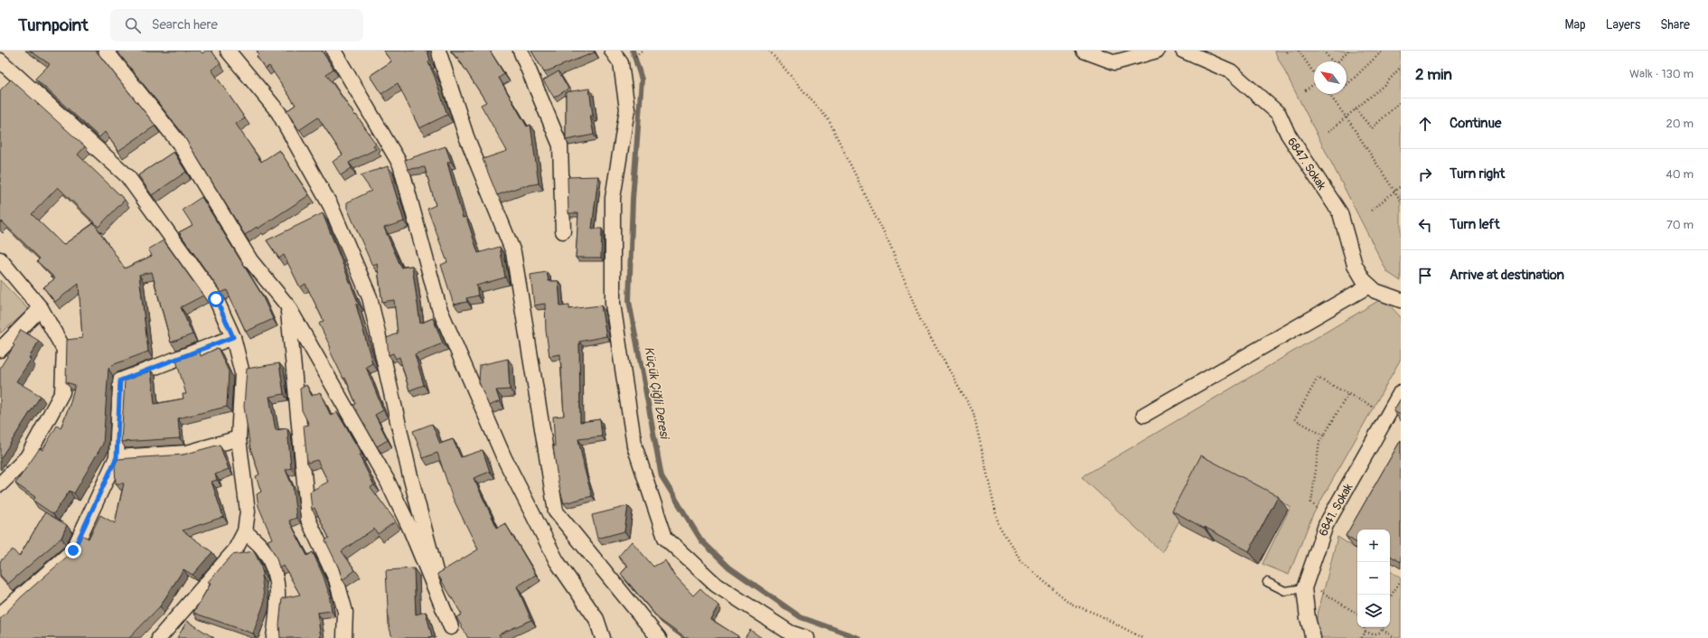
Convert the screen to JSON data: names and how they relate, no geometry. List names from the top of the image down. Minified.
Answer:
{"streets":{"street":["6847. Sokak","6841. Sokak"]},"water":["Küçük Çiğli Deresi"],"north":"top left","page":{"header":"Turnpoint","search":"Search here","nav":["Map","Layers","Share"],"heading":["2 min","Walk · 130 m"],"list":[["Continue","20 m"],["Turn right","40 m"],["Turn left","70 m"],"Arrive at destination"],"map_buttons":["+","−"]}}
